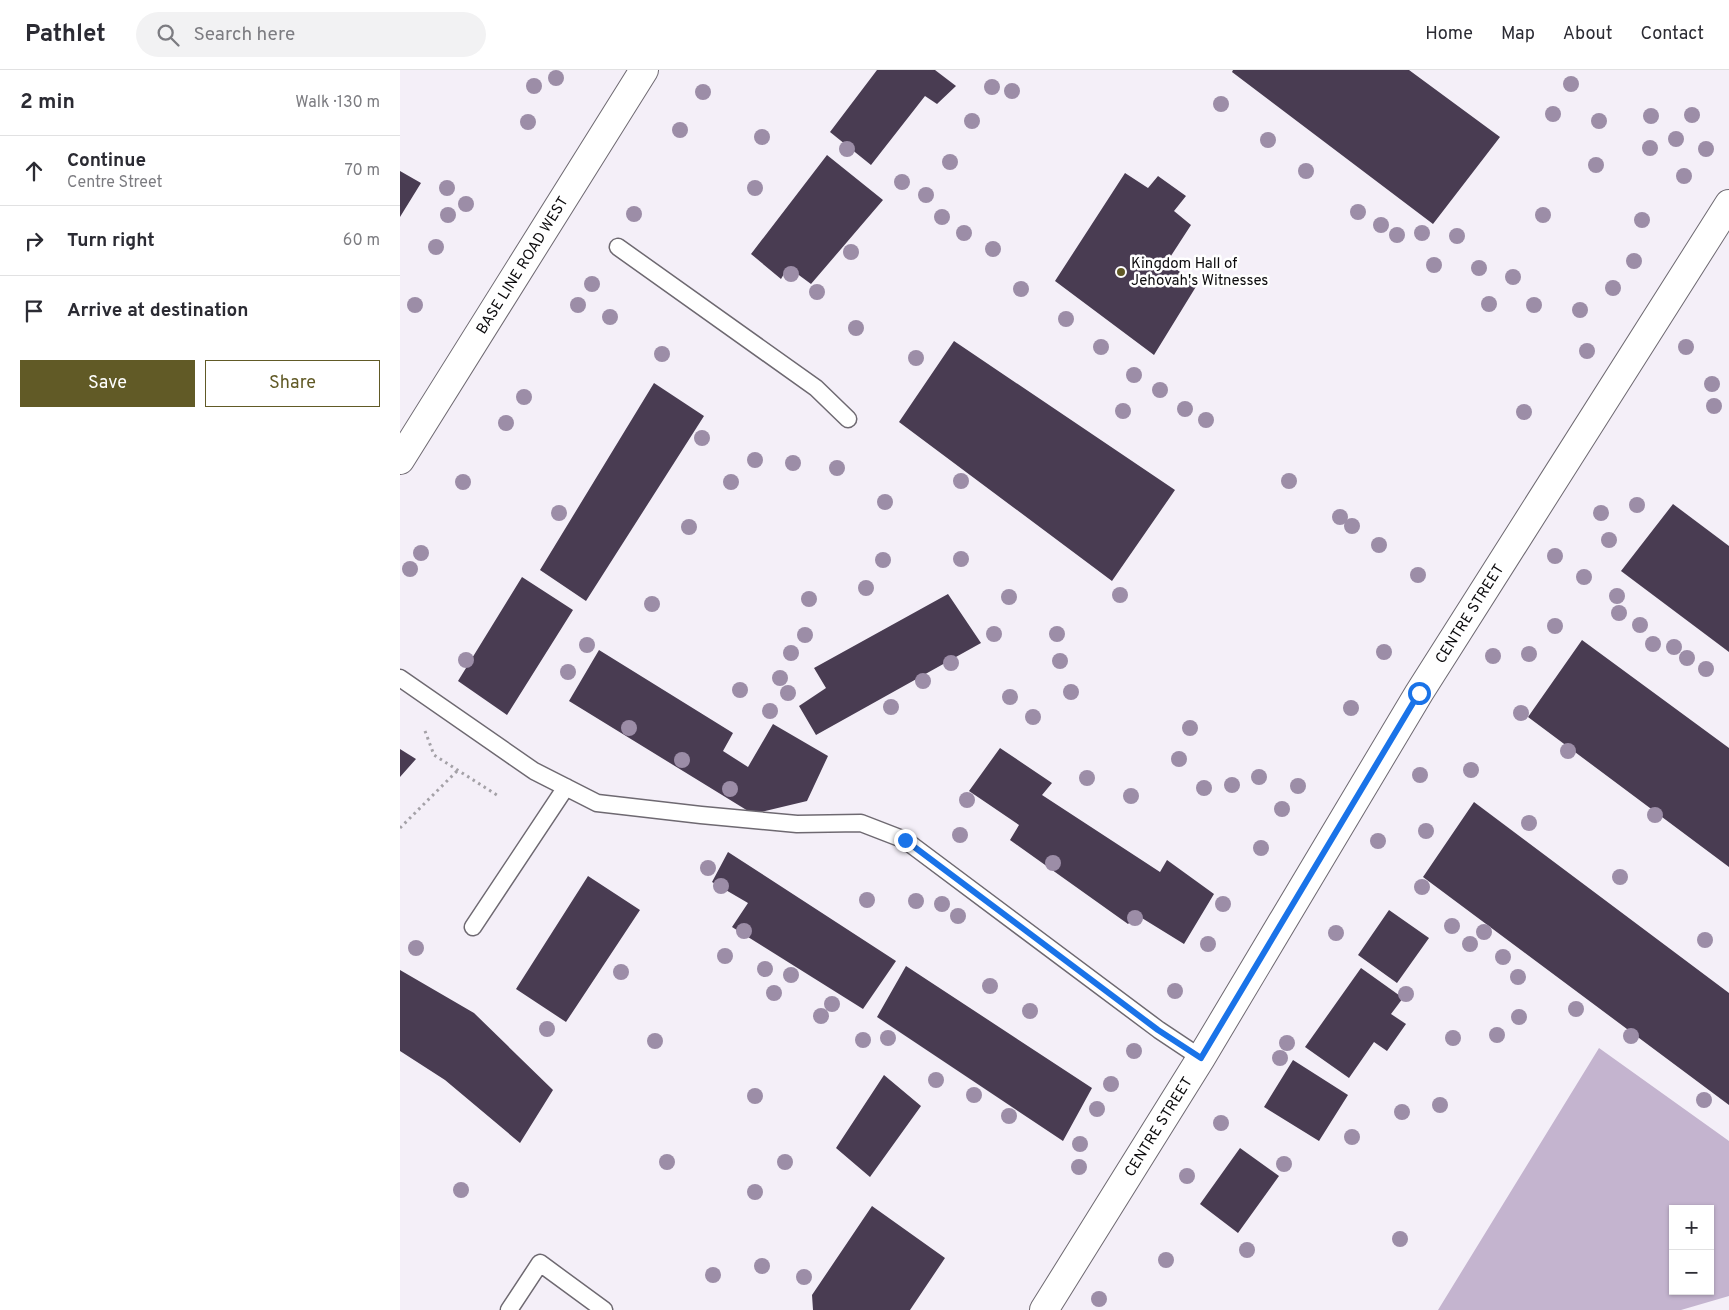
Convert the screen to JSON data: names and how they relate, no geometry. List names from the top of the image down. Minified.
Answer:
{"streets":{"street":["BASE LINE ROAD WEST","CENTRE STREET"]},"places":["Kingdom Hall of Jehovah's Witnesses"],"page":{"header":"Pathlet","search":"Search here","nav":["Home","Map","About","Contact"],"heading":["2 min","Walk · 130 m"],"list":[["Continue","Centre Street","70 m"],["Turn right","60 m"],"Arrive at destination"],"buttons":["Save","Share"],"map_buttons":["+","−"]}}
